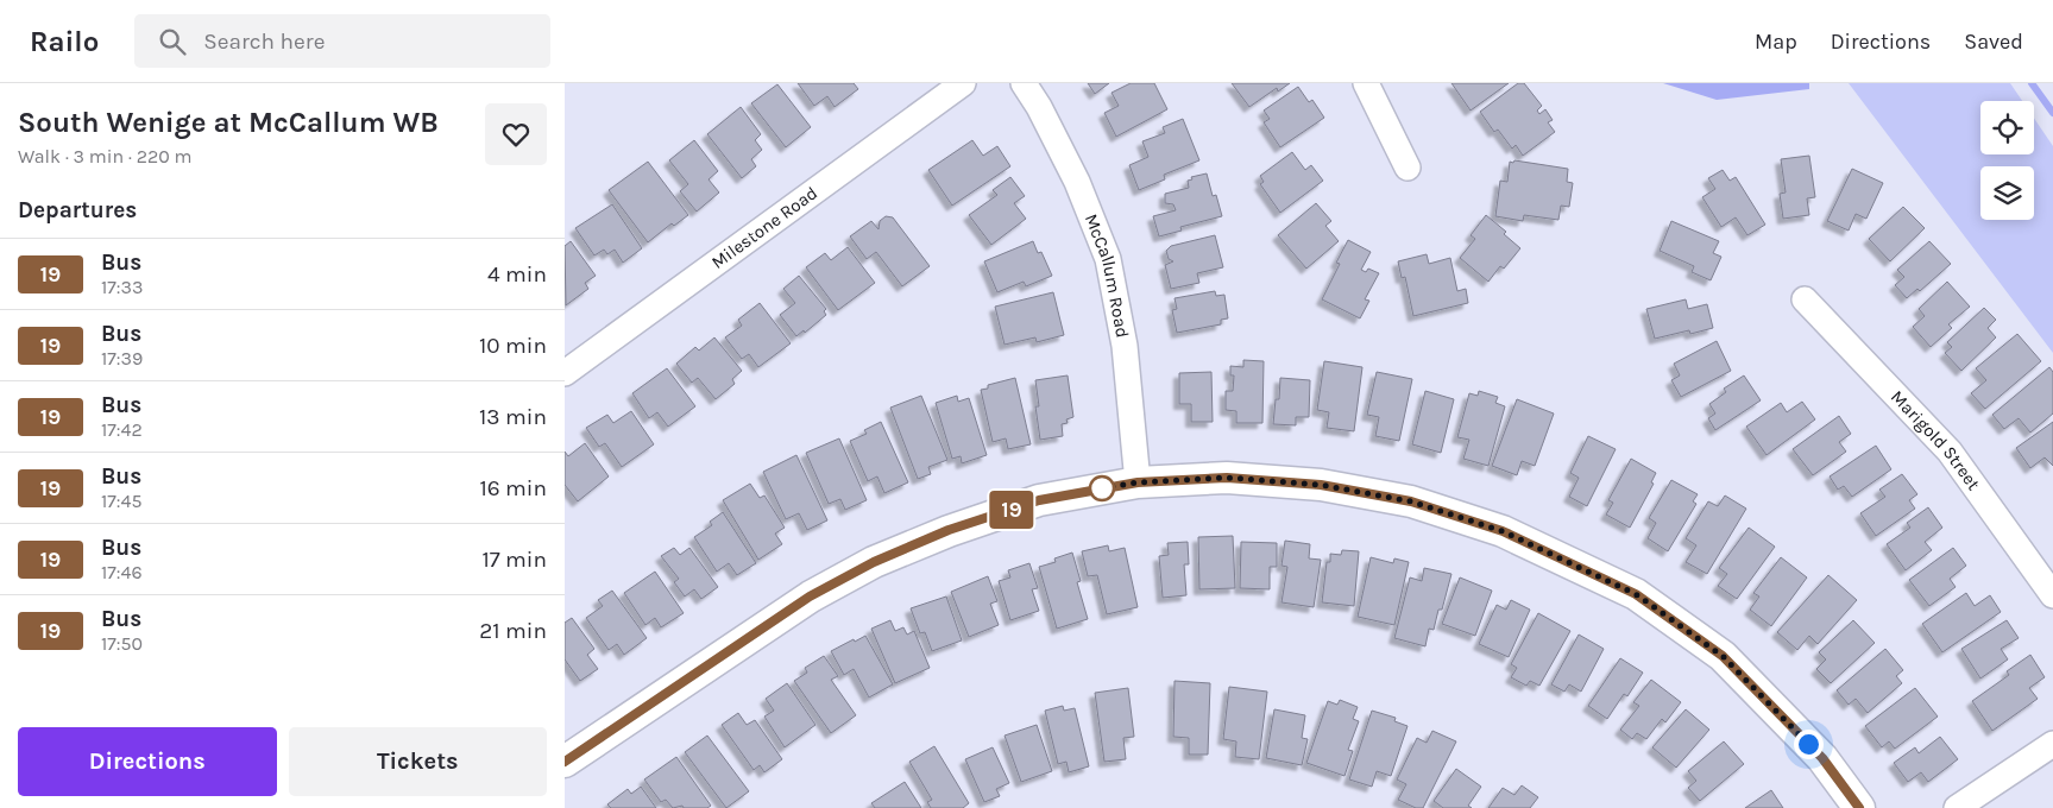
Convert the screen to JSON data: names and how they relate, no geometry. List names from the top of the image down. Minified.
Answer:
{"streets":{"street":["Milestone Road","McCallum Road","Marigold Street"]},"lines":["bus line 19"],"page":{"header":"Railo","search":"Search here","nav":["Map","Directions","Saved"],"heading":[["South Wenige at McCallum WB","Walk · 3 min · 220 m"],"Departures"],"on_map":"19","list":[{"mark":"19","name":"Bus","note":"17:33","value":"4 min"},{"mark":"19","name":"Bus","note":"17:39","value":"10 min"},{"mark":"19","name":"Bus","note":"17:42","value":"13 min"},{"mark":"19","name":"Bus","note":"17:45","value":"16 min"},{"mark":"19","name":"Bus","note":"17:46","value":"17 min"},{"mark":"19","name":"Bus","note":"17:50","value":"21 min"}],"buttons":["Directions","Tickets"]}}
